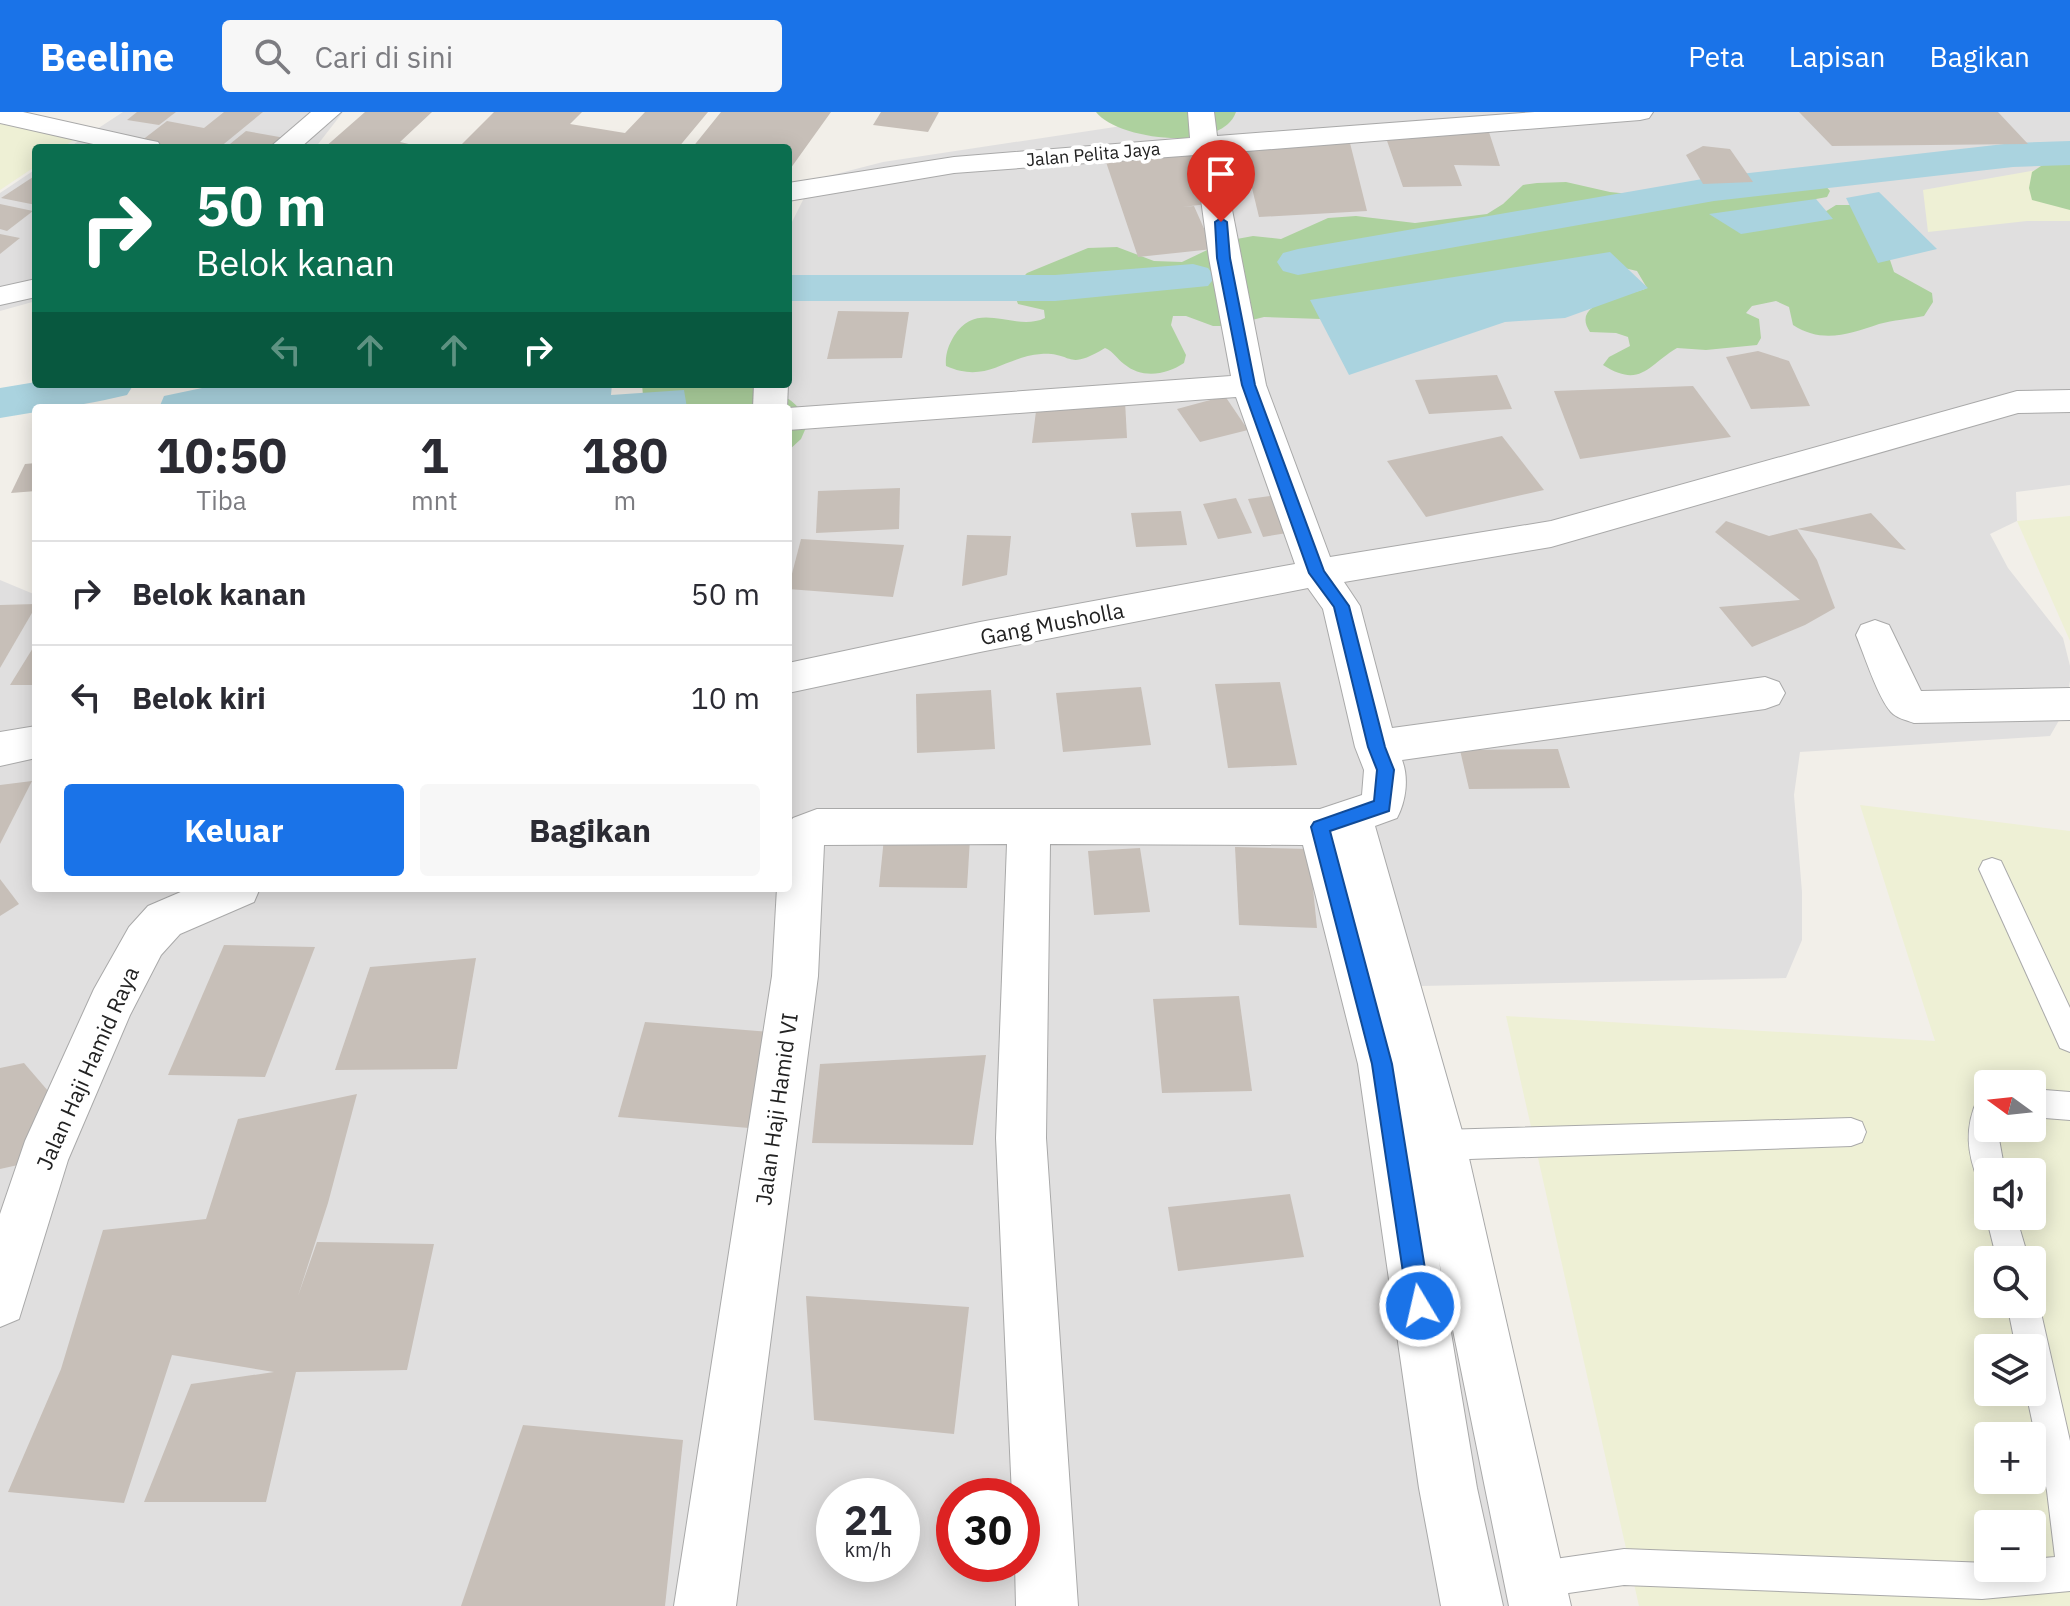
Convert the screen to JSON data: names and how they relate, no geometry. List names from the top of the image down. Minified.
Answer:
{"streets":{"street":["Jalan Pelita Jaya","Gang Musholla","Jalan Haji Hamid Raya","Jalan Haji Hamid VI"]},"north":"left","page":{"header":"Beeline","search":"Cari di sini","nav":["Peta","Lapisan","Bagikan"],"turn":["50 m","Belok kanan"],"eta":["10:50","Tiba","1","mnt","180","m"],"list":[{"name":"Belok kanan","value":"50 m"},{"name":"Belok kiri","value":"10 m"}],"buttons":["Keluar","Bagikan"],"map_buttons":["+","−"],"speed":"21 km/h","limit":"30"}}
